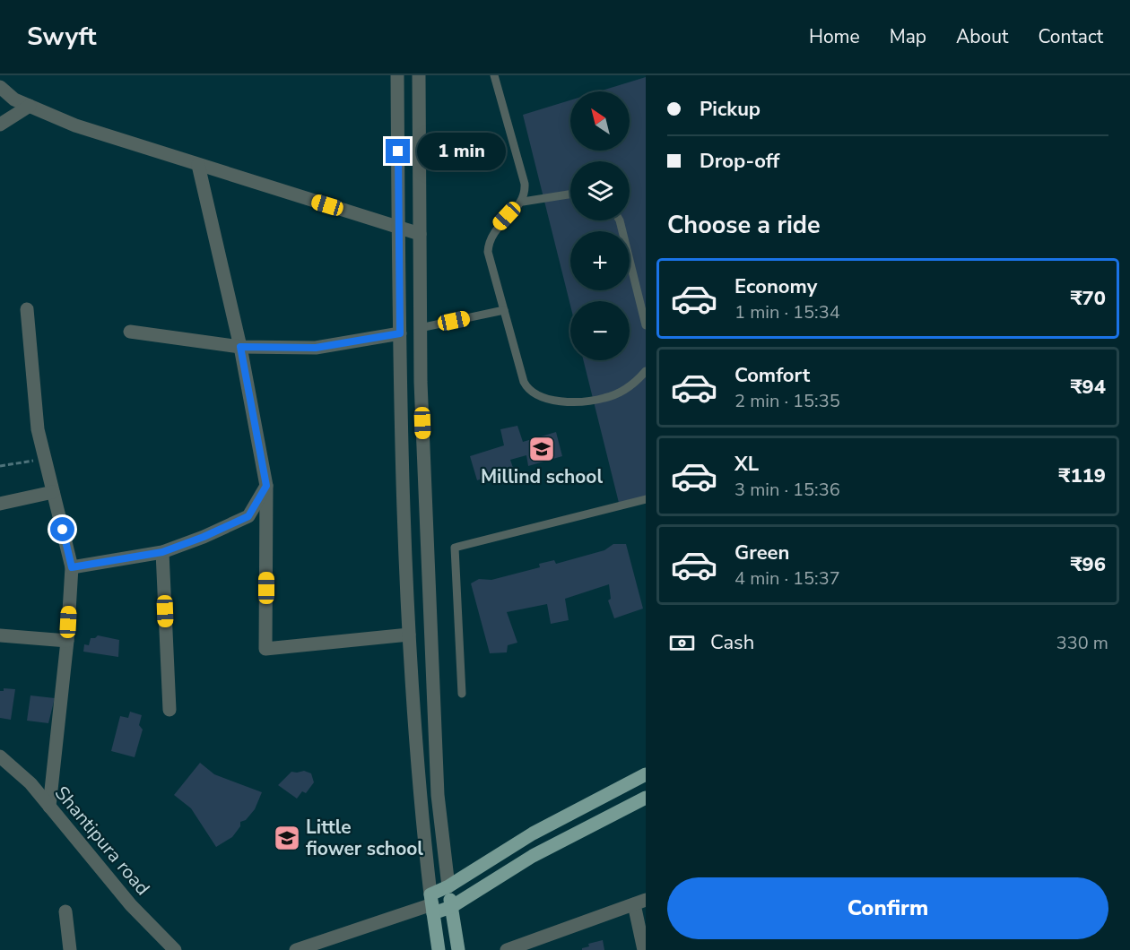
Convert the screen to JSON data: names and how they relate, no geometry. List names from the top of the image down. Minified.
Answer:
{"streets":{"street":["Shantipura road"]},"places":{"school or university":["Millind school","Little fiower school"]},"north":"top left","page":{"header":"Swyft","nav":["Home","Map","About","Contact"],"banner":["Pickup","Drop-off"],"map_buttons":["+","−"],"bubble":"1 min","heading":"Choose a ride","list":[{"name":"Economy","note":"1 min · 15:34","value":"₹70"},{"name":"Comfort","note":"2 min · 15:35","value":"₹94"},{"name":"XL","note":"3 min · 15:36","value":"₹119"},{"name":"Green","note":"4 min · 15:37","value":"₹96"}],"pay":["Cash","330 m"],"buttons":"Confirm"}}
